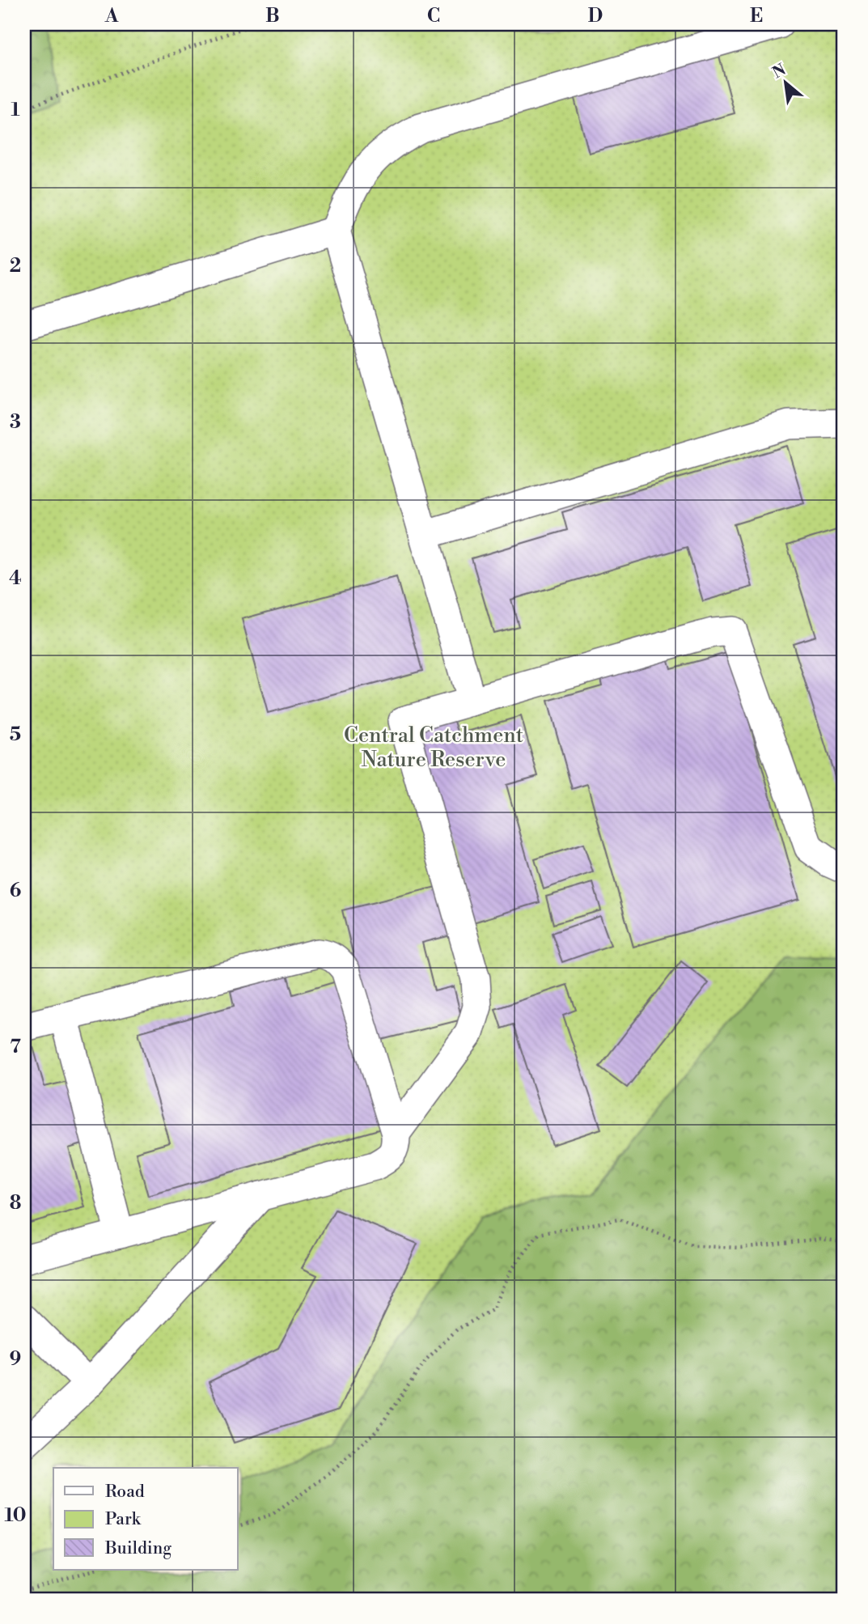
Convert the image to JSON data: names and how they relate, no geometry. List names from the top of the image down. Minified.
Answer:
{"parks":["Central Catchment Nature Reserve"],"legend":["Road","Park","Building"],"north":"top left","grid":{"columns":["A","B","C","D","E"],"rows":["1","2","3","4","5","6","7","8","9","10"]}}
